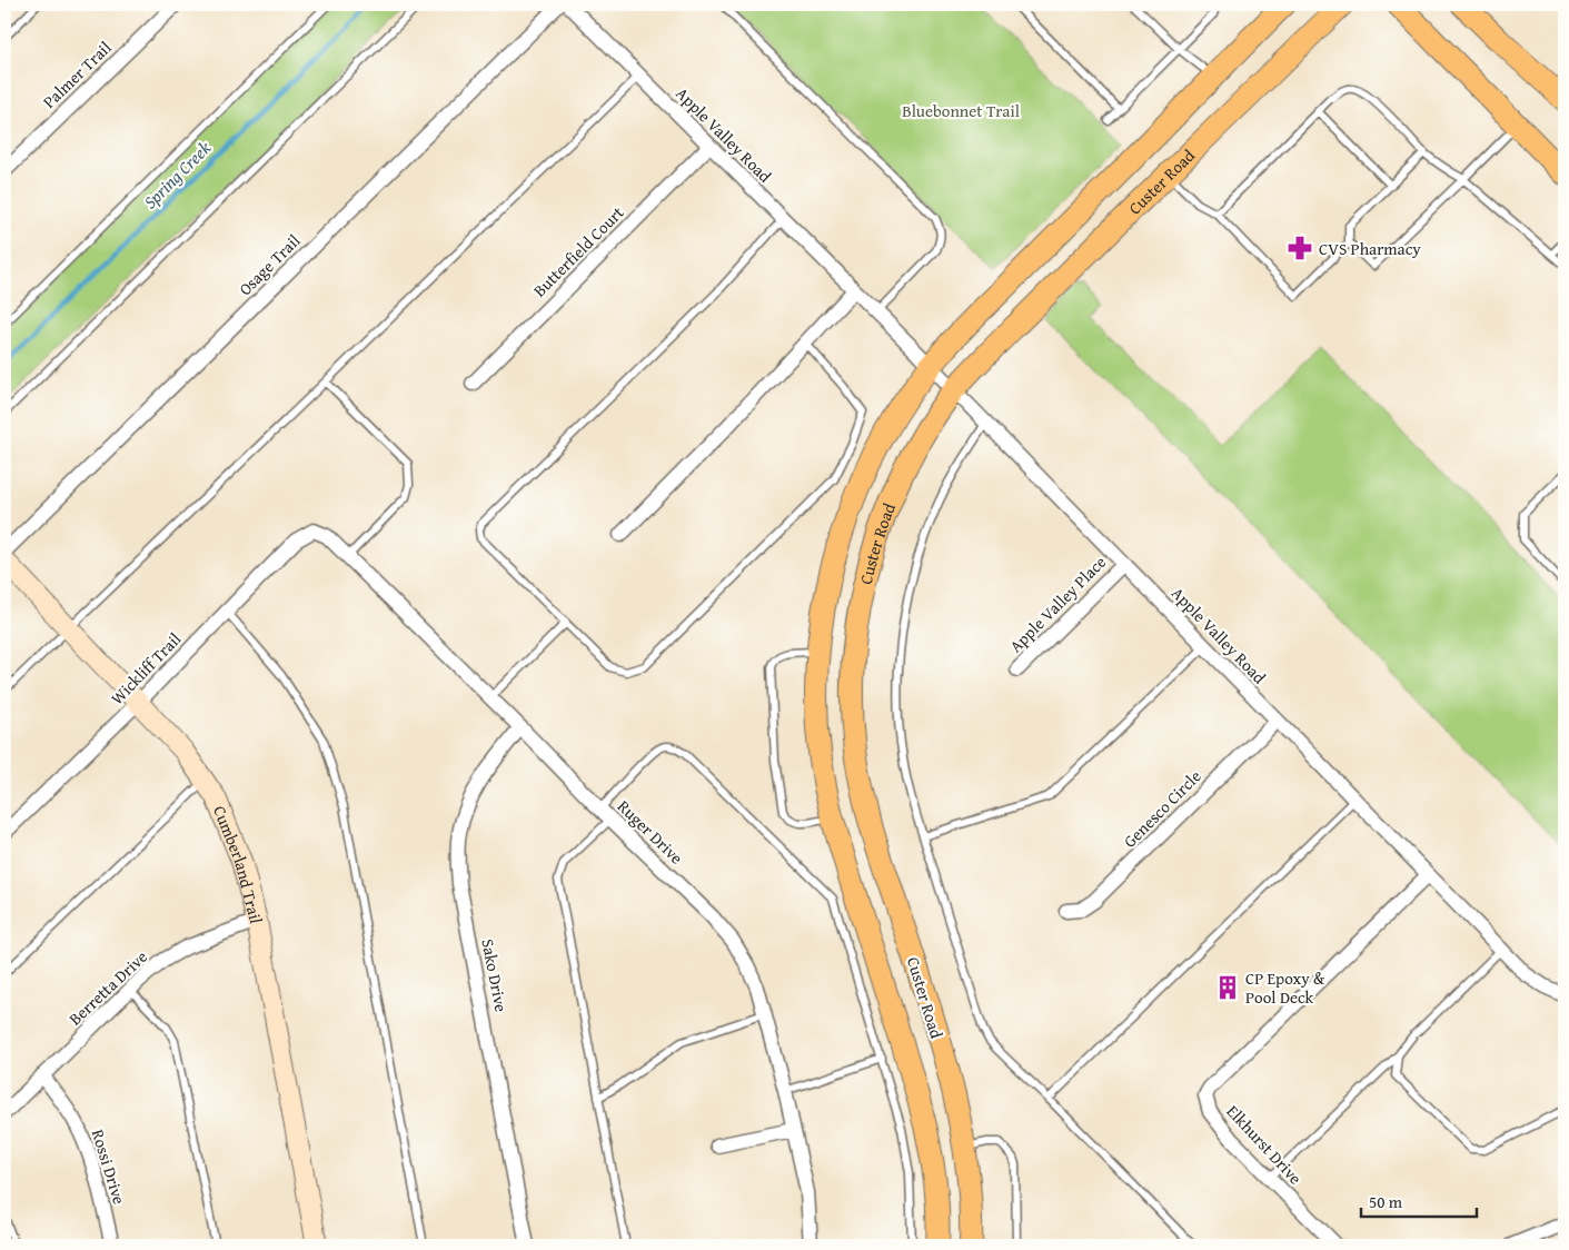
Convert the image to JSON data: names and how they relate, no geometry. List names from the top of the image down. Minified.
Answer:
{"streets":{"main road":["Custer Road"],"street":["Palmer Trail","Apple Valley Road","Butterfield Court","Osage Trail","Apple Valley Place","Wickliff Trail","Genesco Circle","Ruger Drive","Cumberland Trail","Sako Drive","Berretta Drive","Elkhurst Drive","Rossi Drive"]},"crossings":[["Apple Valley Road","Custer Road"],["Apple Valley Road","Butterfield Court"],["Apple Valley Road","Apple Valley Place"],["Apple Valley Road","Genesco Circle"],["Apple Valley Road","Elkhurst Drive"],["Wickliff Trail","Ruger Drive"],["Wickliff Trail","Cumberland Trail"],["Ruger Drive","Sako Drive"],["Cumberland Trail","Berretta Drive"],["Berretta Drive","Rossi Drive"]],"water":["Spring Creek"],"parks":["Bluebonnet Trail"],"places":{"pharmacy":["CVS Pharmacy"],"building":["CP Epoxy & Pool Deck"]},"scale_bar":"50 m"}
